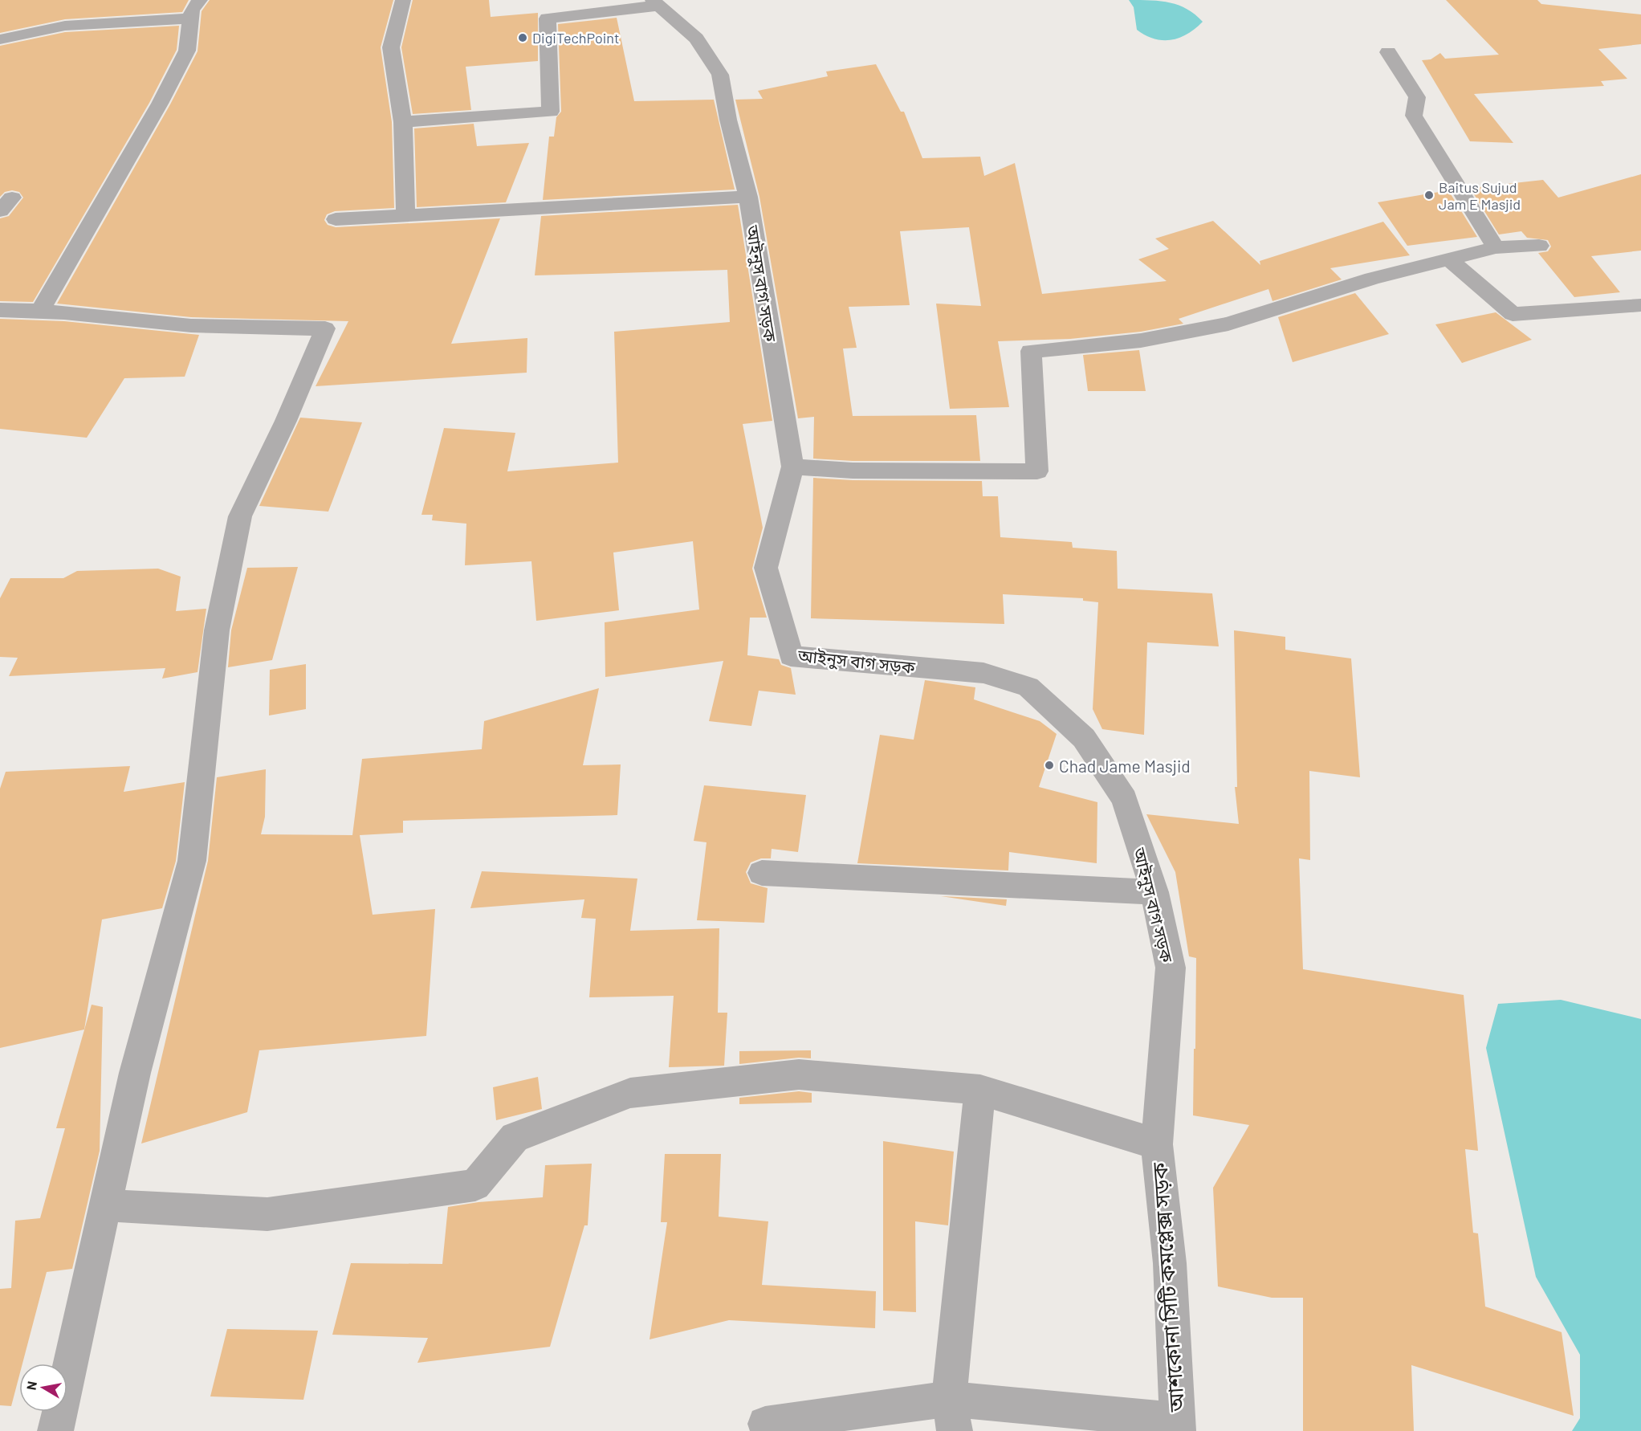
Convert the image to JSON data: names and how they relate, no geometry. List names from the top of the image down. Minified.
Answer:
{"streets":{"street":["আইনুস বাগ সড়ক","আশকোনা সিটি কমপ্লেক্স সড়ক"]},"crossings":[["আইনুস বাগ সড়ক","আশকোনা সিটি কমপ্লেক্স সড়ক"]],"places":["DigiTechPoint","Baitus Sujud Jam E Masjid","Chad Jame Masjid"],"north":"left"}
